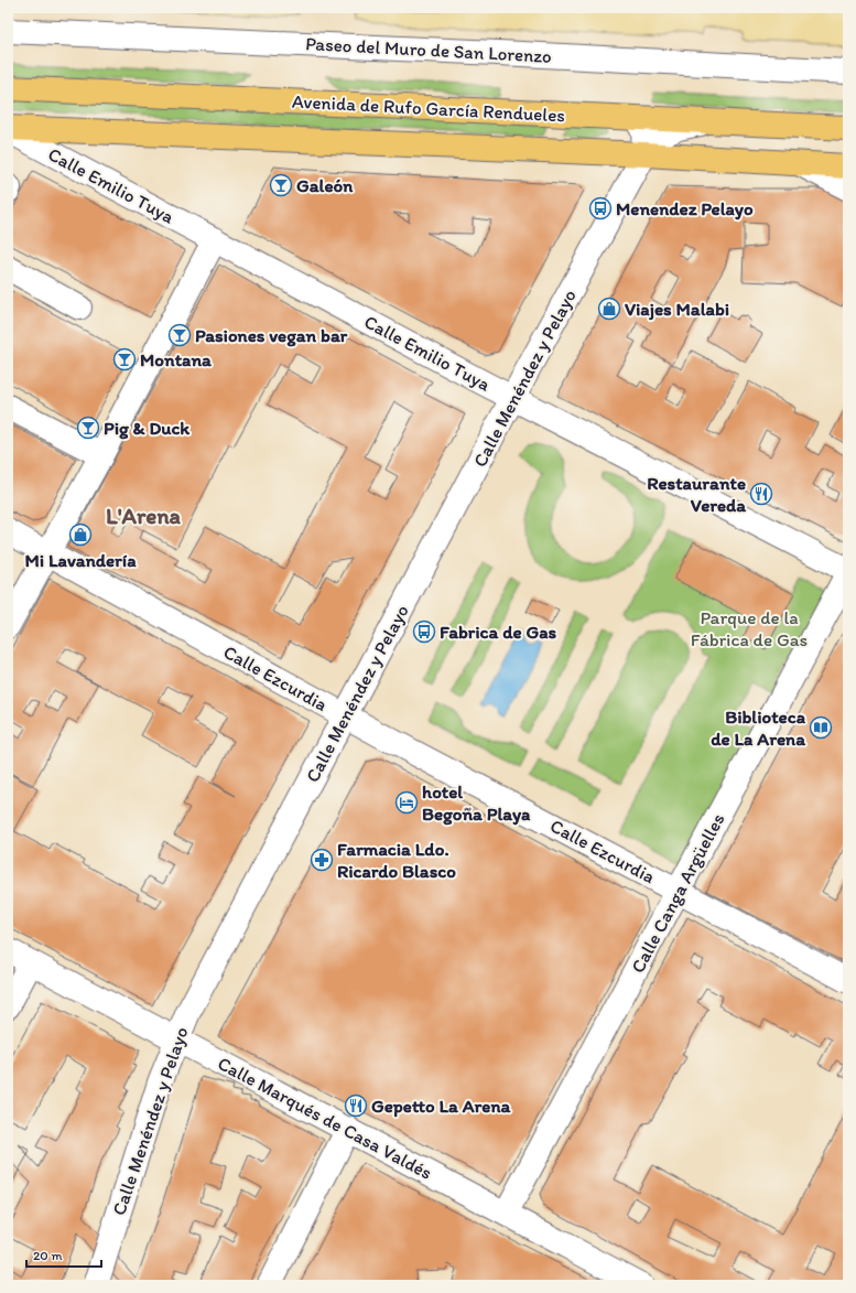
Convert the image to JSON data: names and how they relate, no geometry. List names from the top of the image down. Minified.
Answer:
{"streets":{"main road":["Avenida de Rufo García Rendueles"],"street":["Paseo del Muro de San Lorenzo","Calle Emilio Tuya","Calle Menéndez y Pelayo","Calle Ezcurdia","Calle Canga Argüelles","Calle Marqués de Casa Valdés"]},"crossings":[["Avenida de Rufo García Rendueles","Calle Emilio Tuya"],["Avenida de Rufo García Rendueles","Calle Menéndez y Pelayo"],["Calle Emilio Tuya","Calle Menéndez y Pelayo"],["Calle Emilio Tuya","Calle Canga Argüelles"],["Calle Menéndez y Pelayo","Calle Ezcurdia"],["Calle Menéndez y Pelayo","Calle Marqués de Casa Valdés"],["Calle Ezcurdia","Calle Canga Argüelles"],["Calle Canga Argüelles","Calle Marqués de Casa Valdés"]],"districts":["L'Arena"],"parks":["Parque de la Fábrica de Gas"],"places":{"bar":["Galeón","Pasiones vegan bar","Montana","Pig & Duck"],"bus stop":["Menendez Pelayo","Fabrica de Gas"],"shop":["Viajes Malabi","Mi Lavandería"],"restaurant":["Restaurante Vereda","Gepetto La Arena"],"library":["Biblioteca de La Arena"],"hotel":["hotel Begoña Playa"],"pharmacy":["Farmacia Ldo. Ricardo Blasco"]},"scale_bar":"20 m"}
